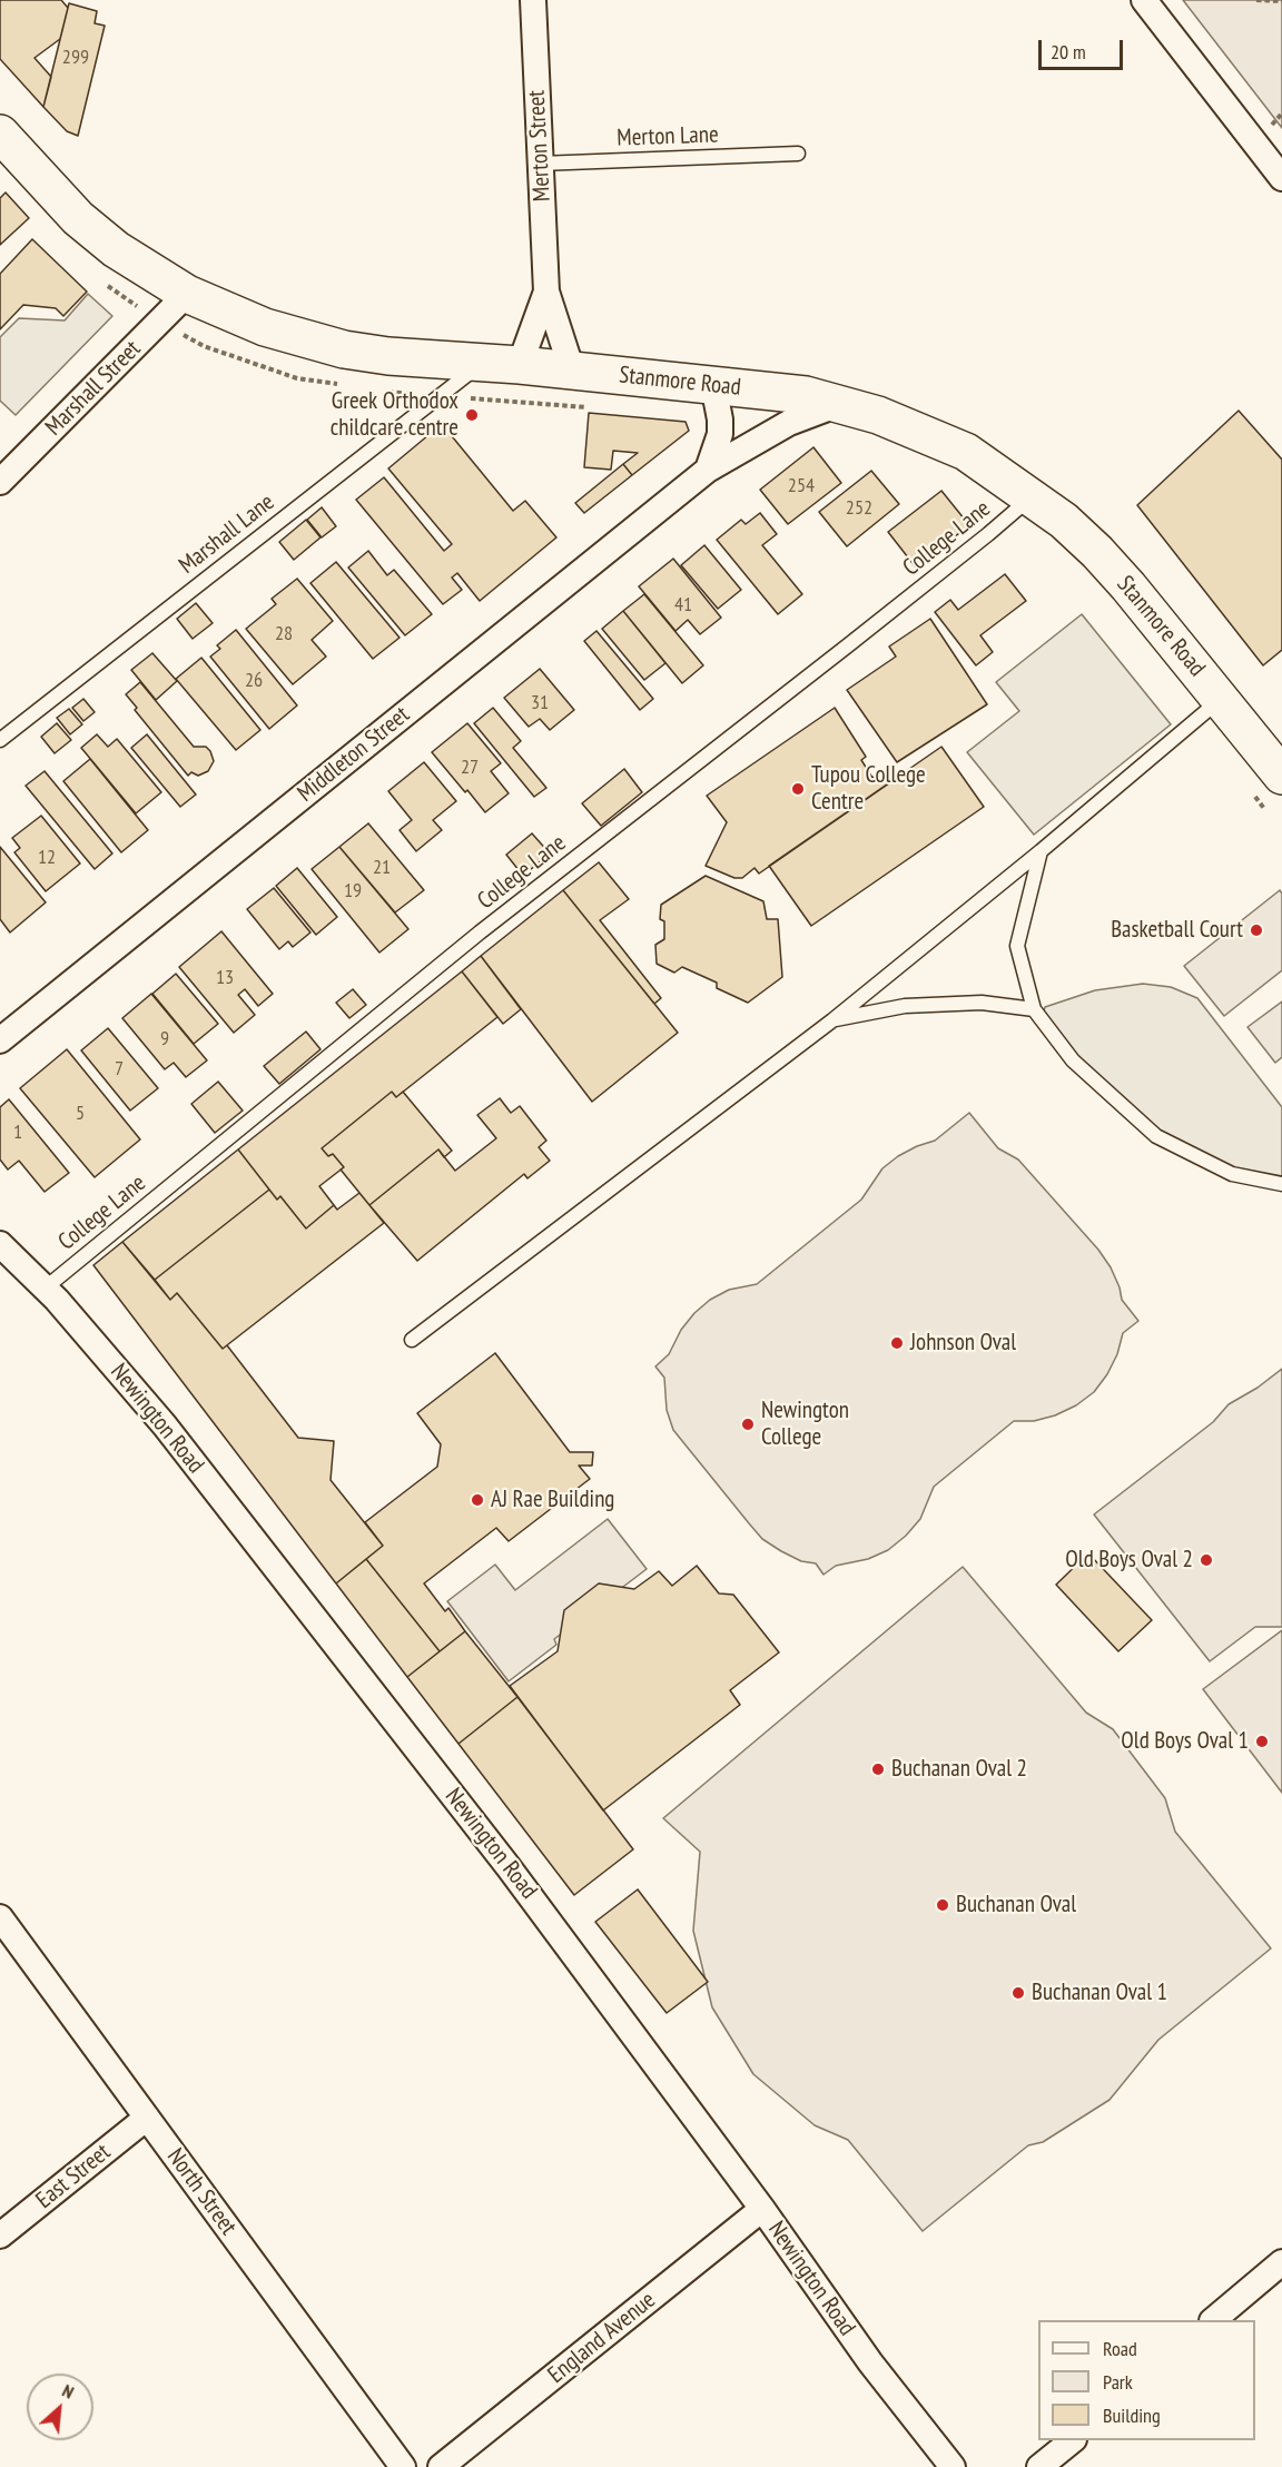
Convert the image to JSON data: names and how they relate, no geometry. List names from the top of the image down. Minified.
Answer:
{"streets":{"highway":["Stanmore Road"],"street":["Merton Street","Marshall Street","Middleton Street","Newington Road","East Street","North Street","England Avenue"],"lane":["Merton Lane","Marshall Lane","College Lane"]},"crossings":[["Merton Lane","Merton Street"],["Merton Street","Stanmore Road"],["Stanmore Road","Marshall Street"],["Stanmore Road","Marshall Lane"],["Stanmore Road","College Lane"],["Stanmore Road","Middleton Street"],["College Lane","Newington Road"],["Newington Road","England Avenue"],["East Street","North Street"]],"places":["Greek Orthodox childcare centre","Tupou College Centre","Basketball Court","Johnson Oval","Newington College","AJ Rae Building","Old Boys Oval 2","Old Boys Oval 1","Buchanan Oval 2","Buchanan Oval","Buchanan Oval 1"],"house_numbers":["299","254","252","41","28","26","31","27","12","21","19","13","9","7","5","1"],"legend":["Road","Park","Building"],"scale_bar":"20 m","north":"top right"}
